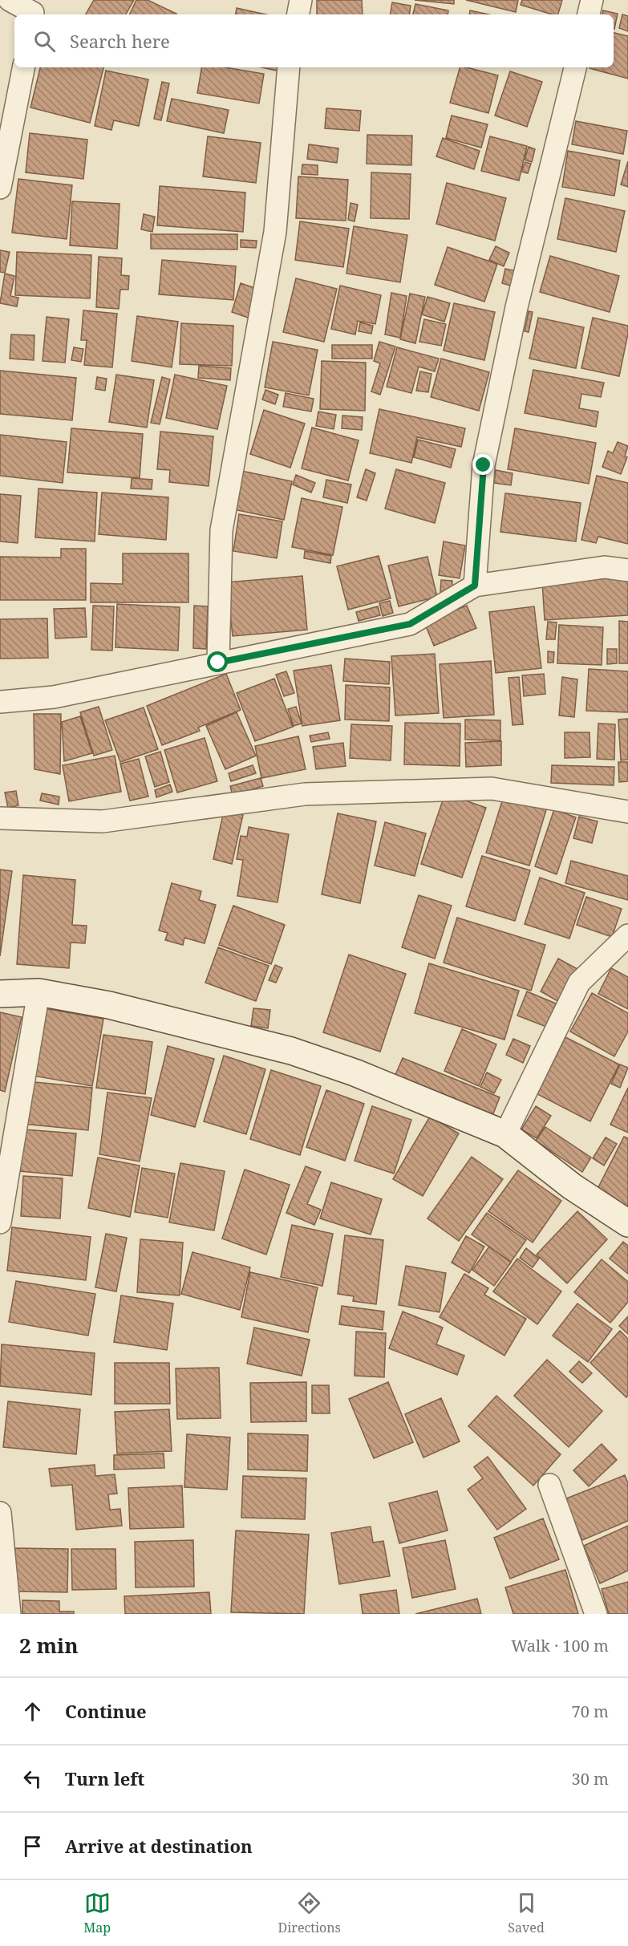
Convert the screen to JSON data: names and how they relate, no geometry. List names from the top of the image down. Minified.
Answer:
{"page":{"search":"Search here","heading":["2 min","Walk · 100 m"],"list":[["Continue","70 m"],["Turn left","30 m"],"Arrive at destination"],"nav":["Map","Directions","Saved"]}}
